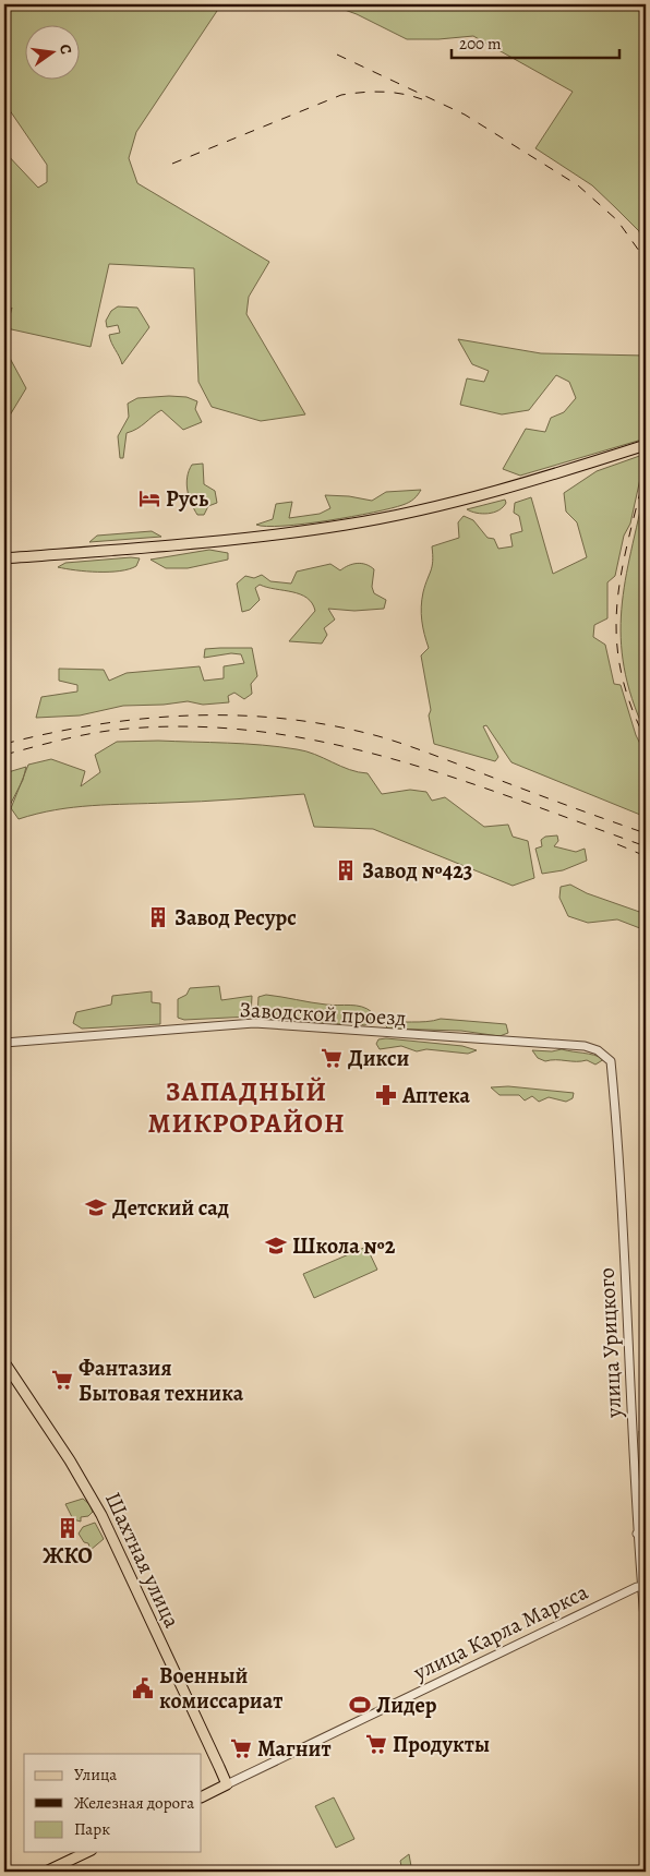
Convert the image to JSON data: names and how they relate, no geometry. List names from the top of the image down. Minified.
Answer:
{"streets":{"main road":["Шахтная улица","улица Карла Маркса"],"street":["Заводской проезд","улица Урицкого"]},"crossings":[["Заводской проезд","улица Урицкого"],["улица Урицкого","улица Карла Маркса"],["Шахтная улица","улица Карла Маркса"]],"districts":["ЗАПАДНЫЙ МИКРОРАЙОН"],"places":{"hotel":["Русь"],"building":["Завод №423","Завод Ресурс","ЖКО"],"supermarket":["Дикси","Фантазия Бытовая техника","Продукты","Магнит"],"pharmacy":["Аптека"],"school or university":["Детский сад","Школа №2"],"public building":["Военный комиссариат"],"sports":["Лидер"]},"legend":["Улица","Железная дорога","Парк"],"scale_bar":"200 m","north":"right"}
